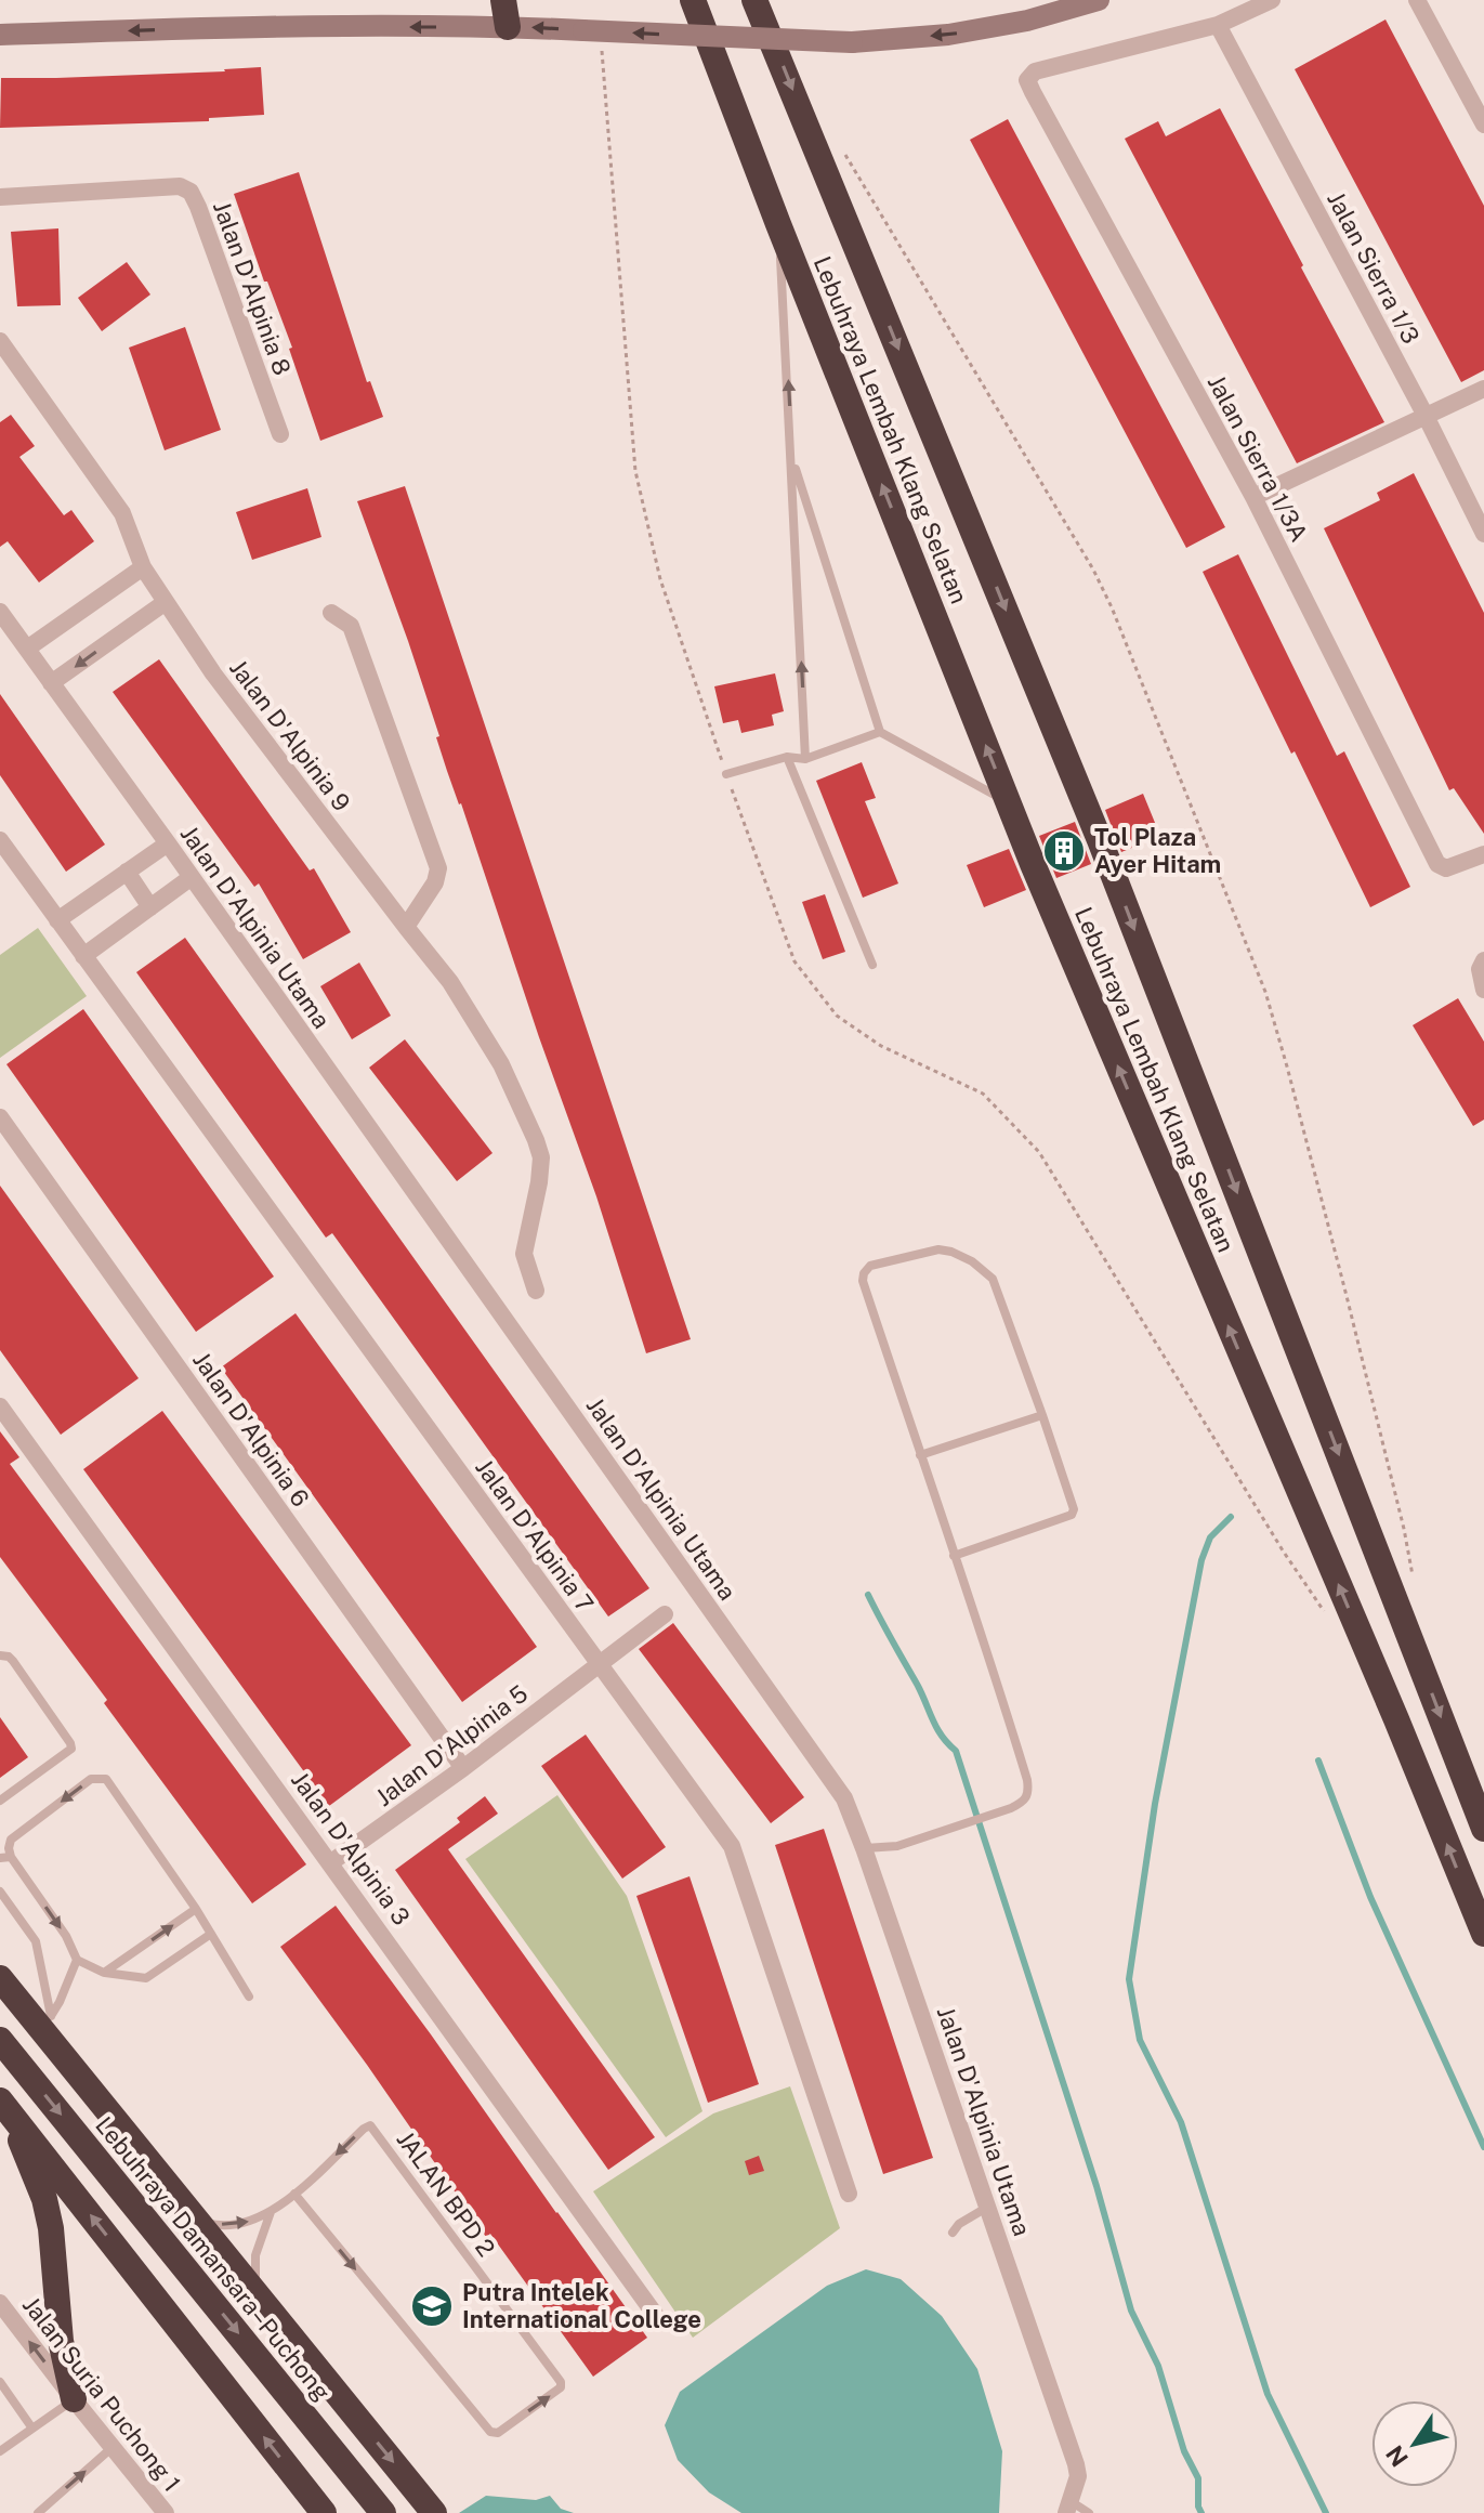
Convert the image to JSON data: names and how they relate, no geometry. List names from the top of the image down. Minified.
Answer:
{"streets":{"highway":["Lebuhraya Lembah Klang Selatan","Lebuhraya Damansara–Puchong"],"street":["Jalan Sierra 1/3","Jalan D'Alpinia 8","Jalan Sierra 1/3A","Jalan D'Alpinia 9","Jalan D'Alpinia Utama","Jalan D'Alpinia 6","Jalan D'Alpinia 7","Jalan D'Alpinia 5","Jalan D'Alpinia 3","Jalan Suria Puchong 1"],"lane":["JALAN BPD 2"]},"crossings":[["Jalan Sierra 1/3","Jalan Sierra 1/3A"],["Jalan D'Alpinia 6","Jalan D'Alpinia 5"],["Jalan D'Alpinia 7","Jalan D'Alpinia 5"],["Jalan D'Alpinia 5","Jalan D'Alpinia 3"]],"one_way":["Jalan Suria Puchong 1"],"places":{"building":["Tol Plaza Ayer Hitam"],"school or university":["Putra Intelek International College"]},"north":"bottom left"}
